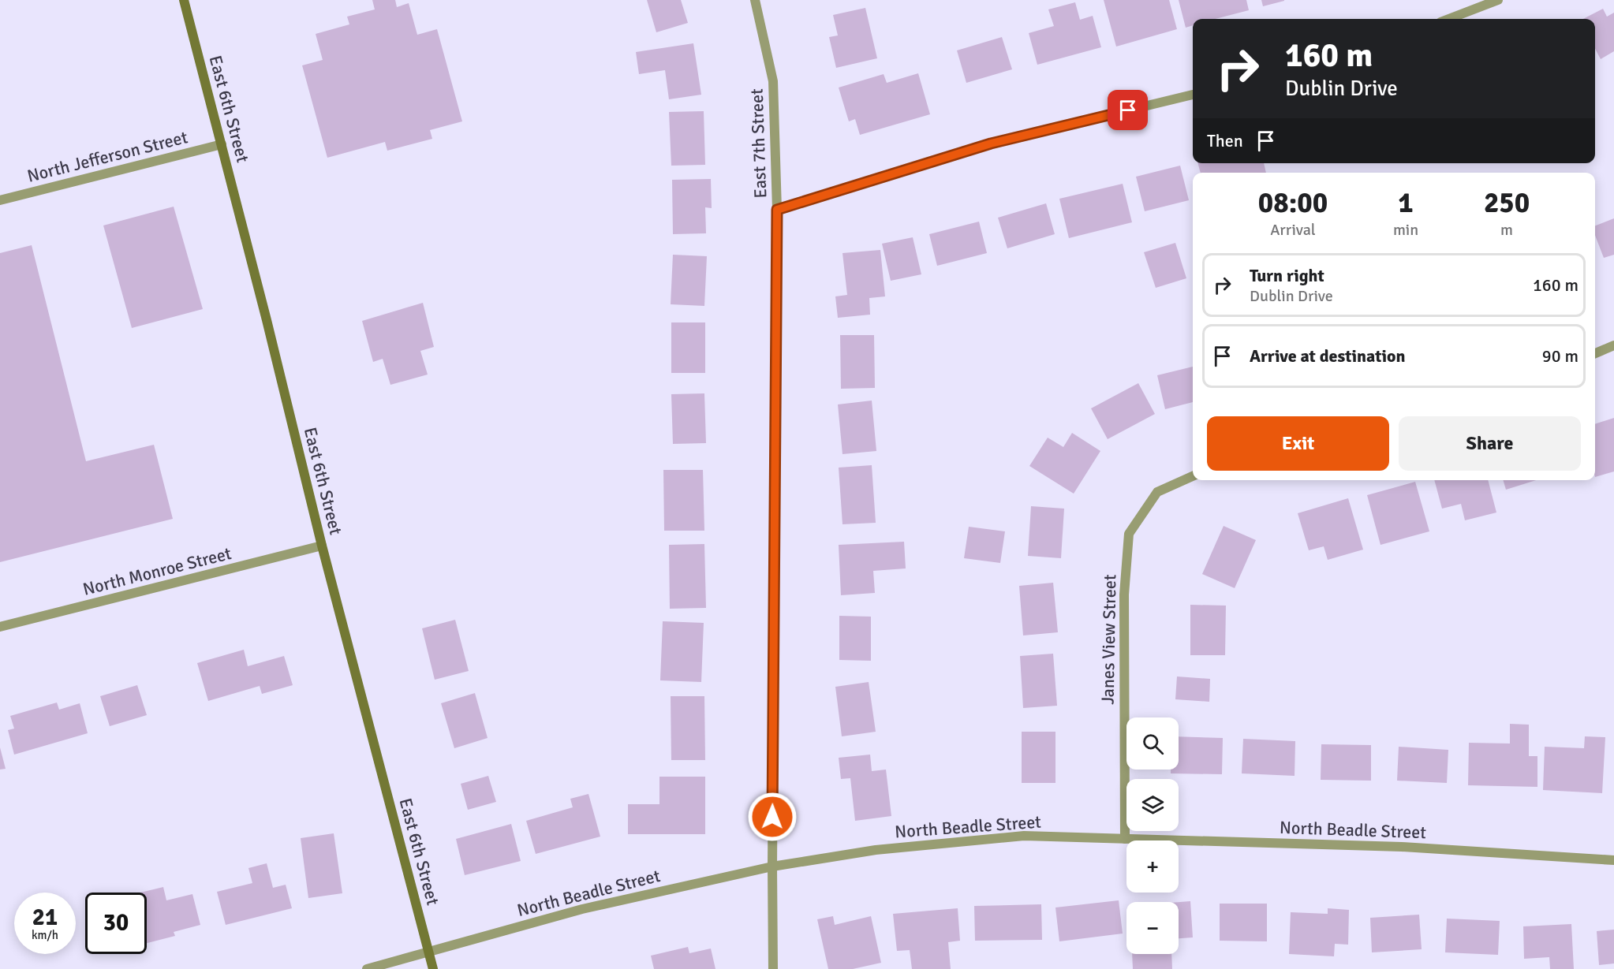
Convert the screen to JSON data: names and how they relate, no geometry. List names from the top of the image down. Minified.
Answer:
{"streets":{"main road":["East 6th Street"],"street":["East 7th Street","North Jefferson Street","North Monroe Street","Janes View Street","North Beadle Street"]},"crossings":[["East 6th Street","North Jefferson Street"],["East 6th Street","North Monroe Street"],["East 6th Street","North Beadle Street"],["East 7th Street","North Beadle Street"],["Janes View Street","North Beadle Street"]],"page":{"turn":["160 m","Dublin Drive"],"then":"Then","eta":["08:00","Arrival","1","min","250","m"],"list":[{"name":"Turn right","note":"Dublin Drive","value":"160 m"},{"name":"Arrive at destination","value":"90 m"}],"buttons":["Exit","Share"],"map_buttons":["+","−"],"speed":"21 km/h","limit":"30"}}
